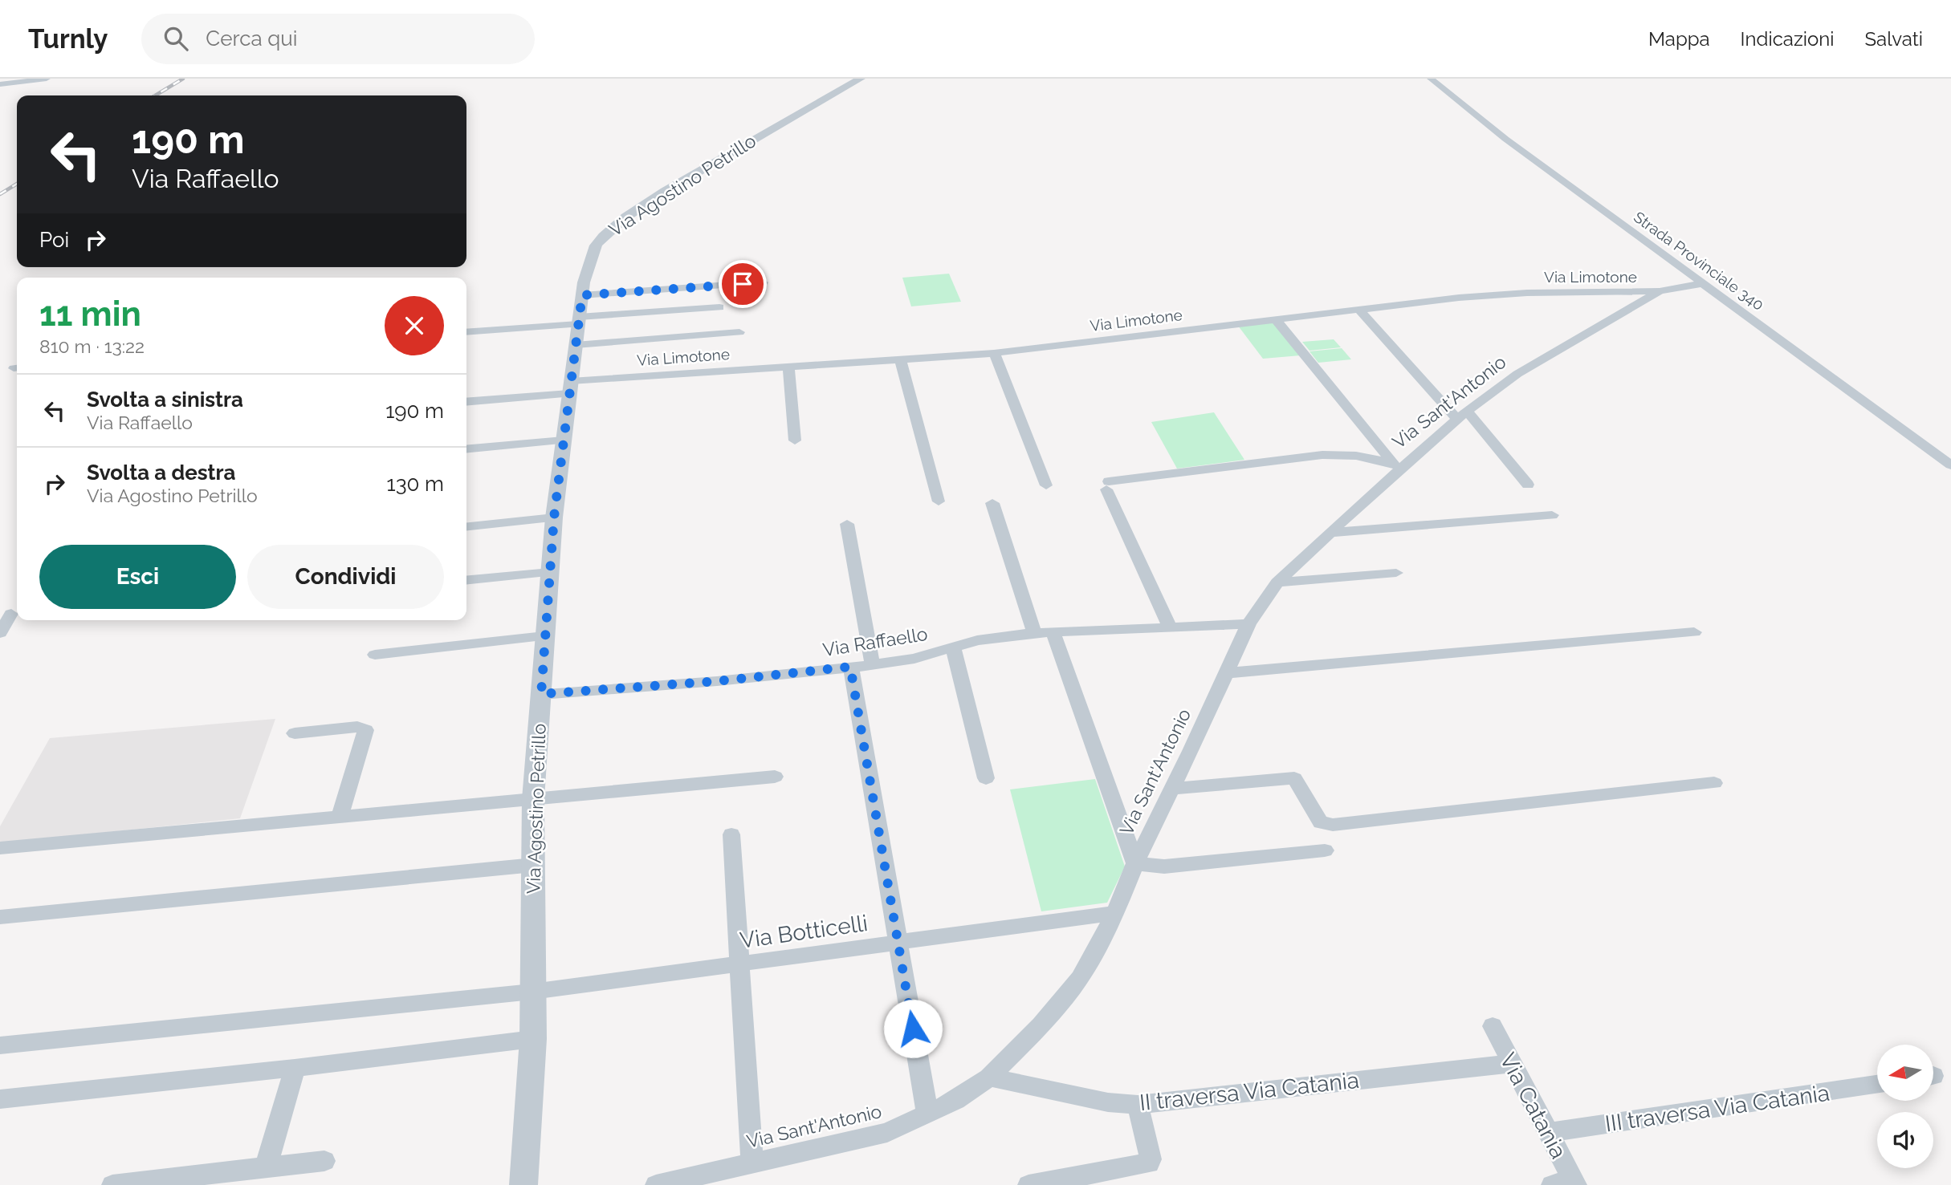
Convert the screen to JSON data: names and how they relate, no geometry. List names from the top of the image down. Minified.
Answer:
{"streets":{"street":["Via Agostino Petrillo","Strada Provinciale 340","Via Limotone","Via Sant'Antonio","Via Raffaello","Via Botticelli","II traversa Via Catania","Via Catania","III traversa Via Catania"]},"crossings":[["Via Agostino Petrillo","Via Limotone"],["Via Agostino Petrillo","Via Raffaello"],["Via Agostino Petrillo","Via Botticelli"],["Strada Provinciale 340","Via Limotone"],["Via Limotone","Via Sant'Antonio"],["Via Sant'Antonio","Via Raffaello"],["Via Sant'Antonio","Via Botticelli"],["Via Sant'Antonio","II traversa Via Catania"],["II traversa Via Catania","Via Catania"],["Via Catania","III traversa Via Catania"]],"north":"left","page":{"header":"Turnly","search":"Cerca qui","nav":["Mappa","Indicazioni","Salvati"],"turn":["190 m","Via Raffaello"],"then":"Poi","heading":["11 min","810 m · 13:22"],"list":[{"name":"Svolta a sinistra","note":"Via Raffaello","value":"190 m"},{"name":"Svolta a destra","note":"Via Agostino Petrillo","value":"130 m"}],"buttons":["Esci","Condividi"]}}
